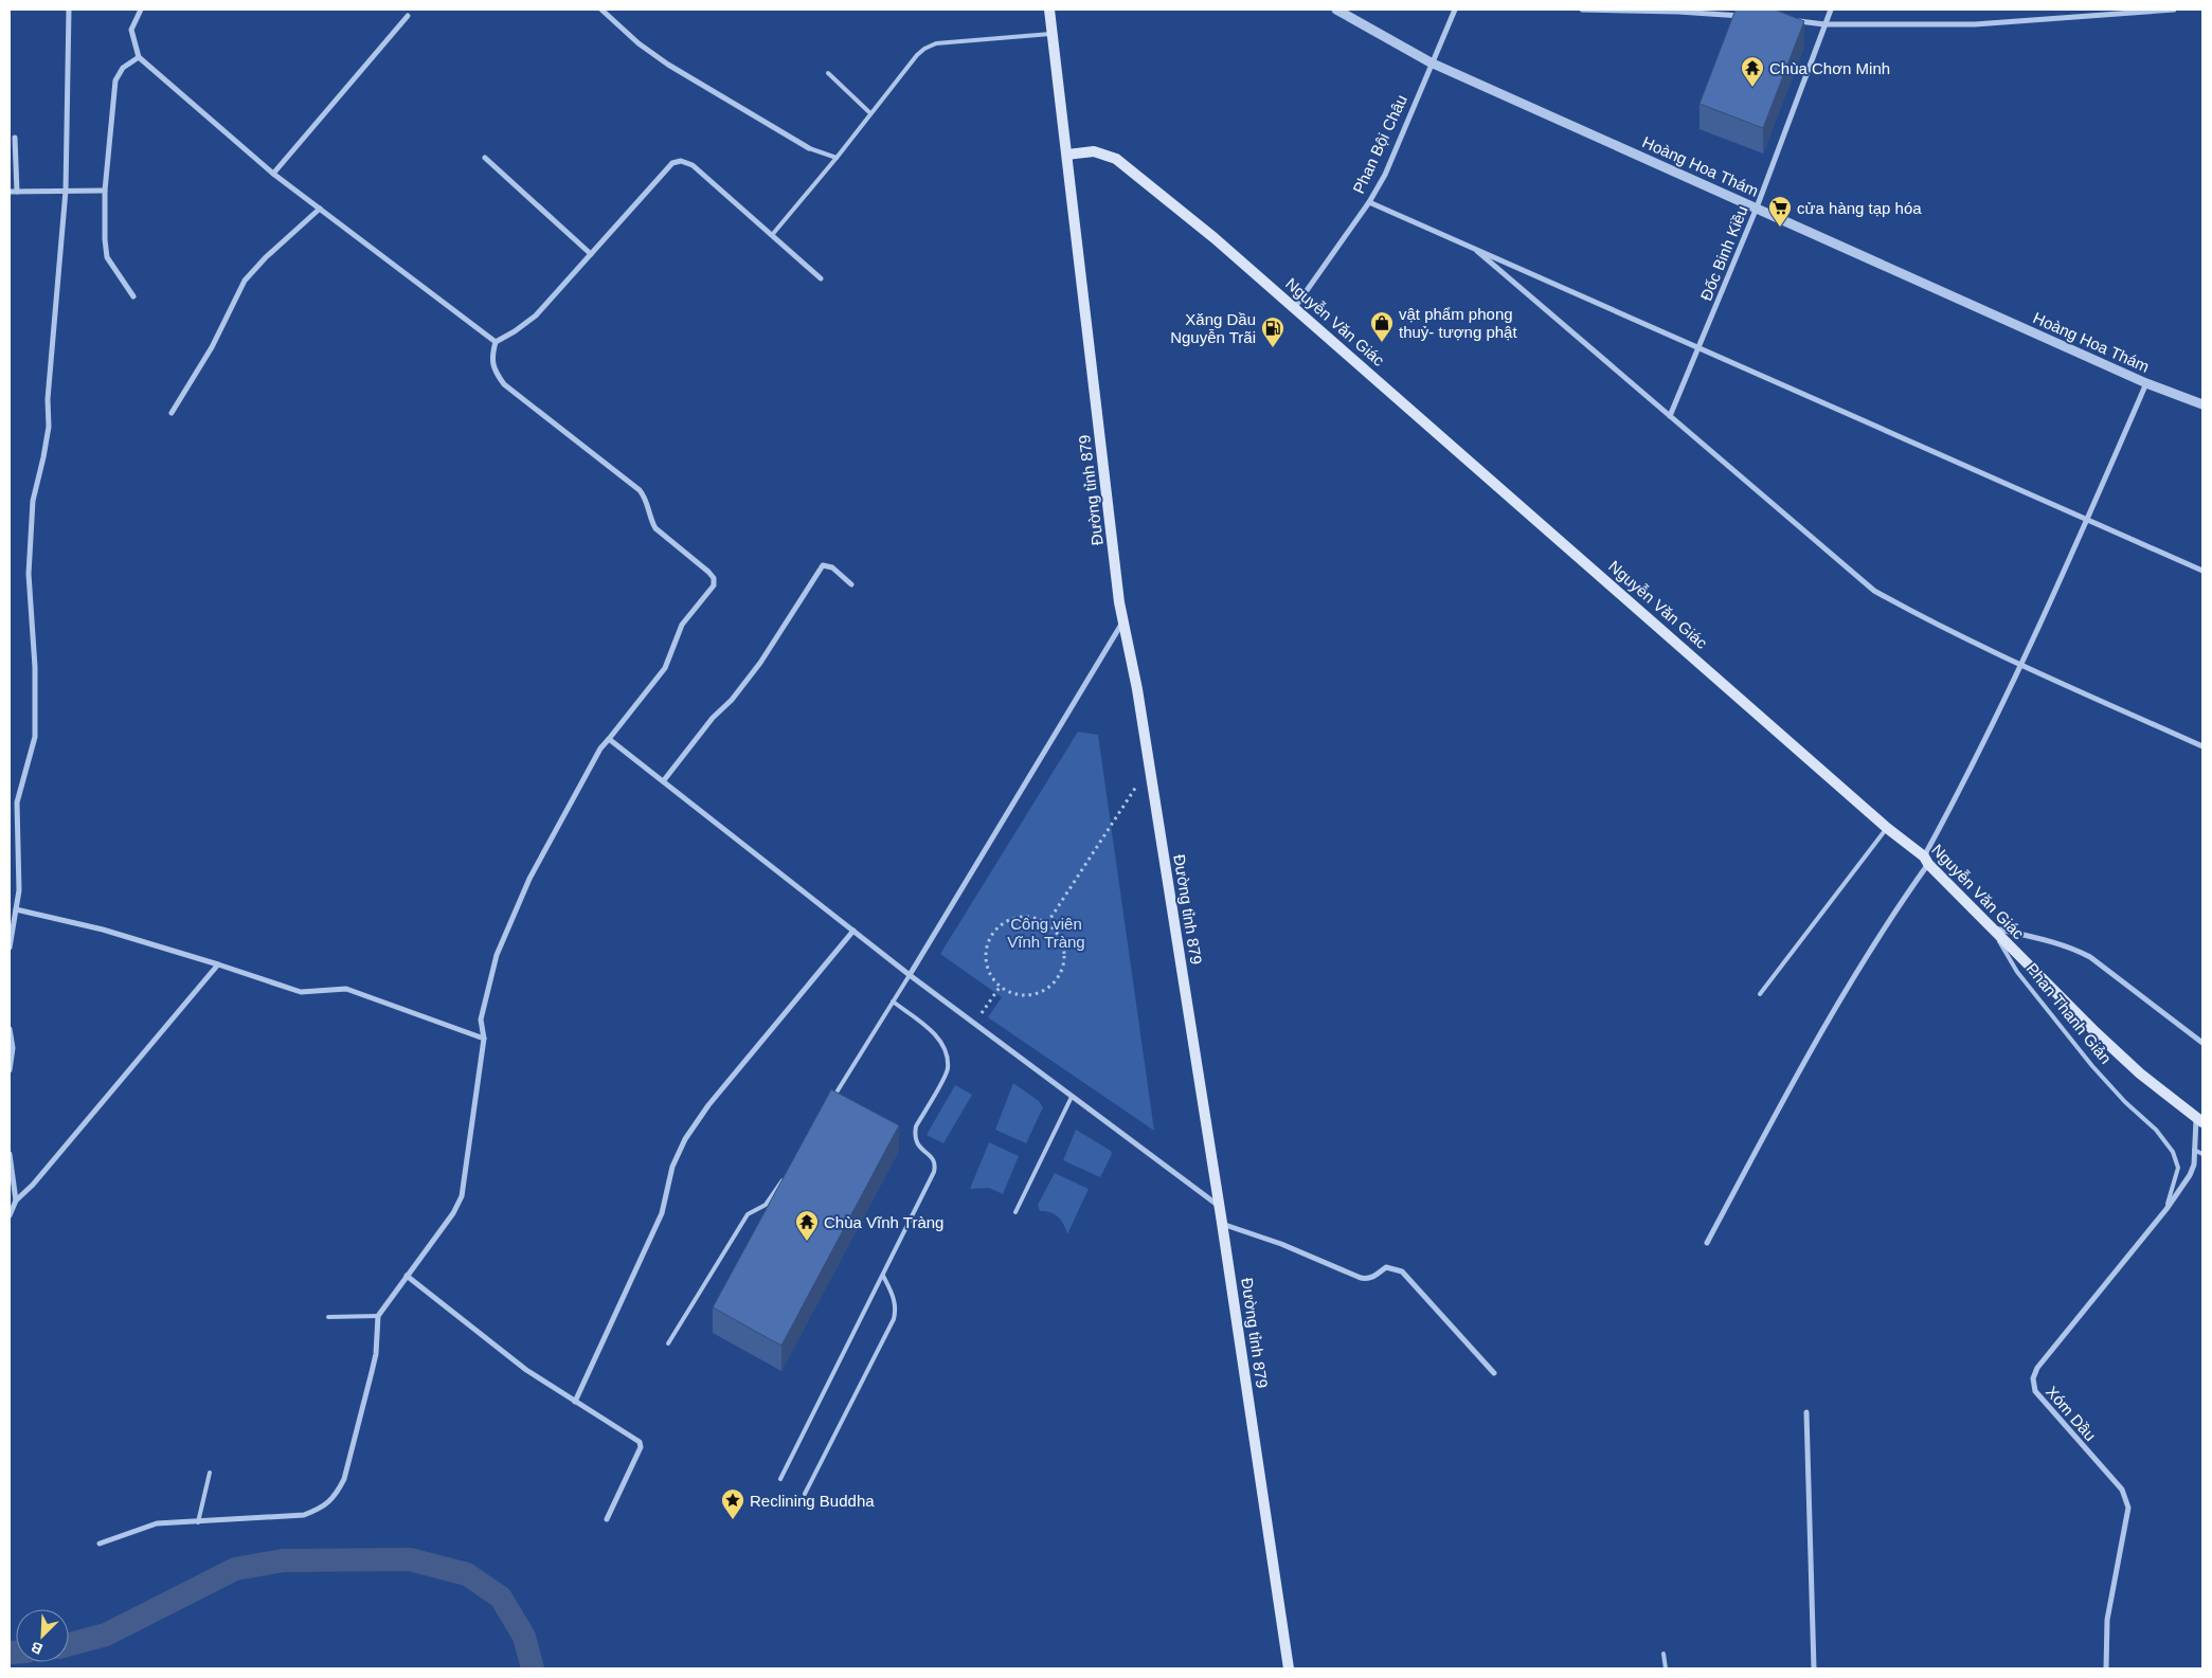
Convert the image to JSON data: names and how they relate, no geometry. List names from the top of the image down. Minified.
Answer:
{"streets":{"main road":["Nguyễn Văn Giác","Đường tỉnh 879"],"street":["Phan Bội Châu","Hoàng Hoa Thám","Đốc Binh Kiều","Phan Thanh Giản","Xóm Dầu"]},"crossings":[["Phan Bội Châu","Hoàng Hoa Thám"],["Phan Bội Châu","Nguyễn Văn Giác"],["Hoàng Hoa Thám","Đốc Binh Kiều"],["Nguyễn Văn Giác","Đường tỉnh 879"],["Nguyễn Văn Giác","Phan Thanh Giản"],["Nguyễn Văn Giác","Xóm Dầu"],["Phan Thanh Giản","Xóm Dầu"]],"parks":["Công viên Vĩnh Tràng"],"places":{"temple":["Chùa Chơn Minh","Chùa Vĩnh Tràng"],"supermarket":["cửa hàng tạp hóa"],"shop":["vật phẩm phong thuỷ- tượng phật"],"fuel station":["Xăng Dầu Nguyễn Trãi"],"place":["Reclining Buddha"]},"north":"bottom left"}
